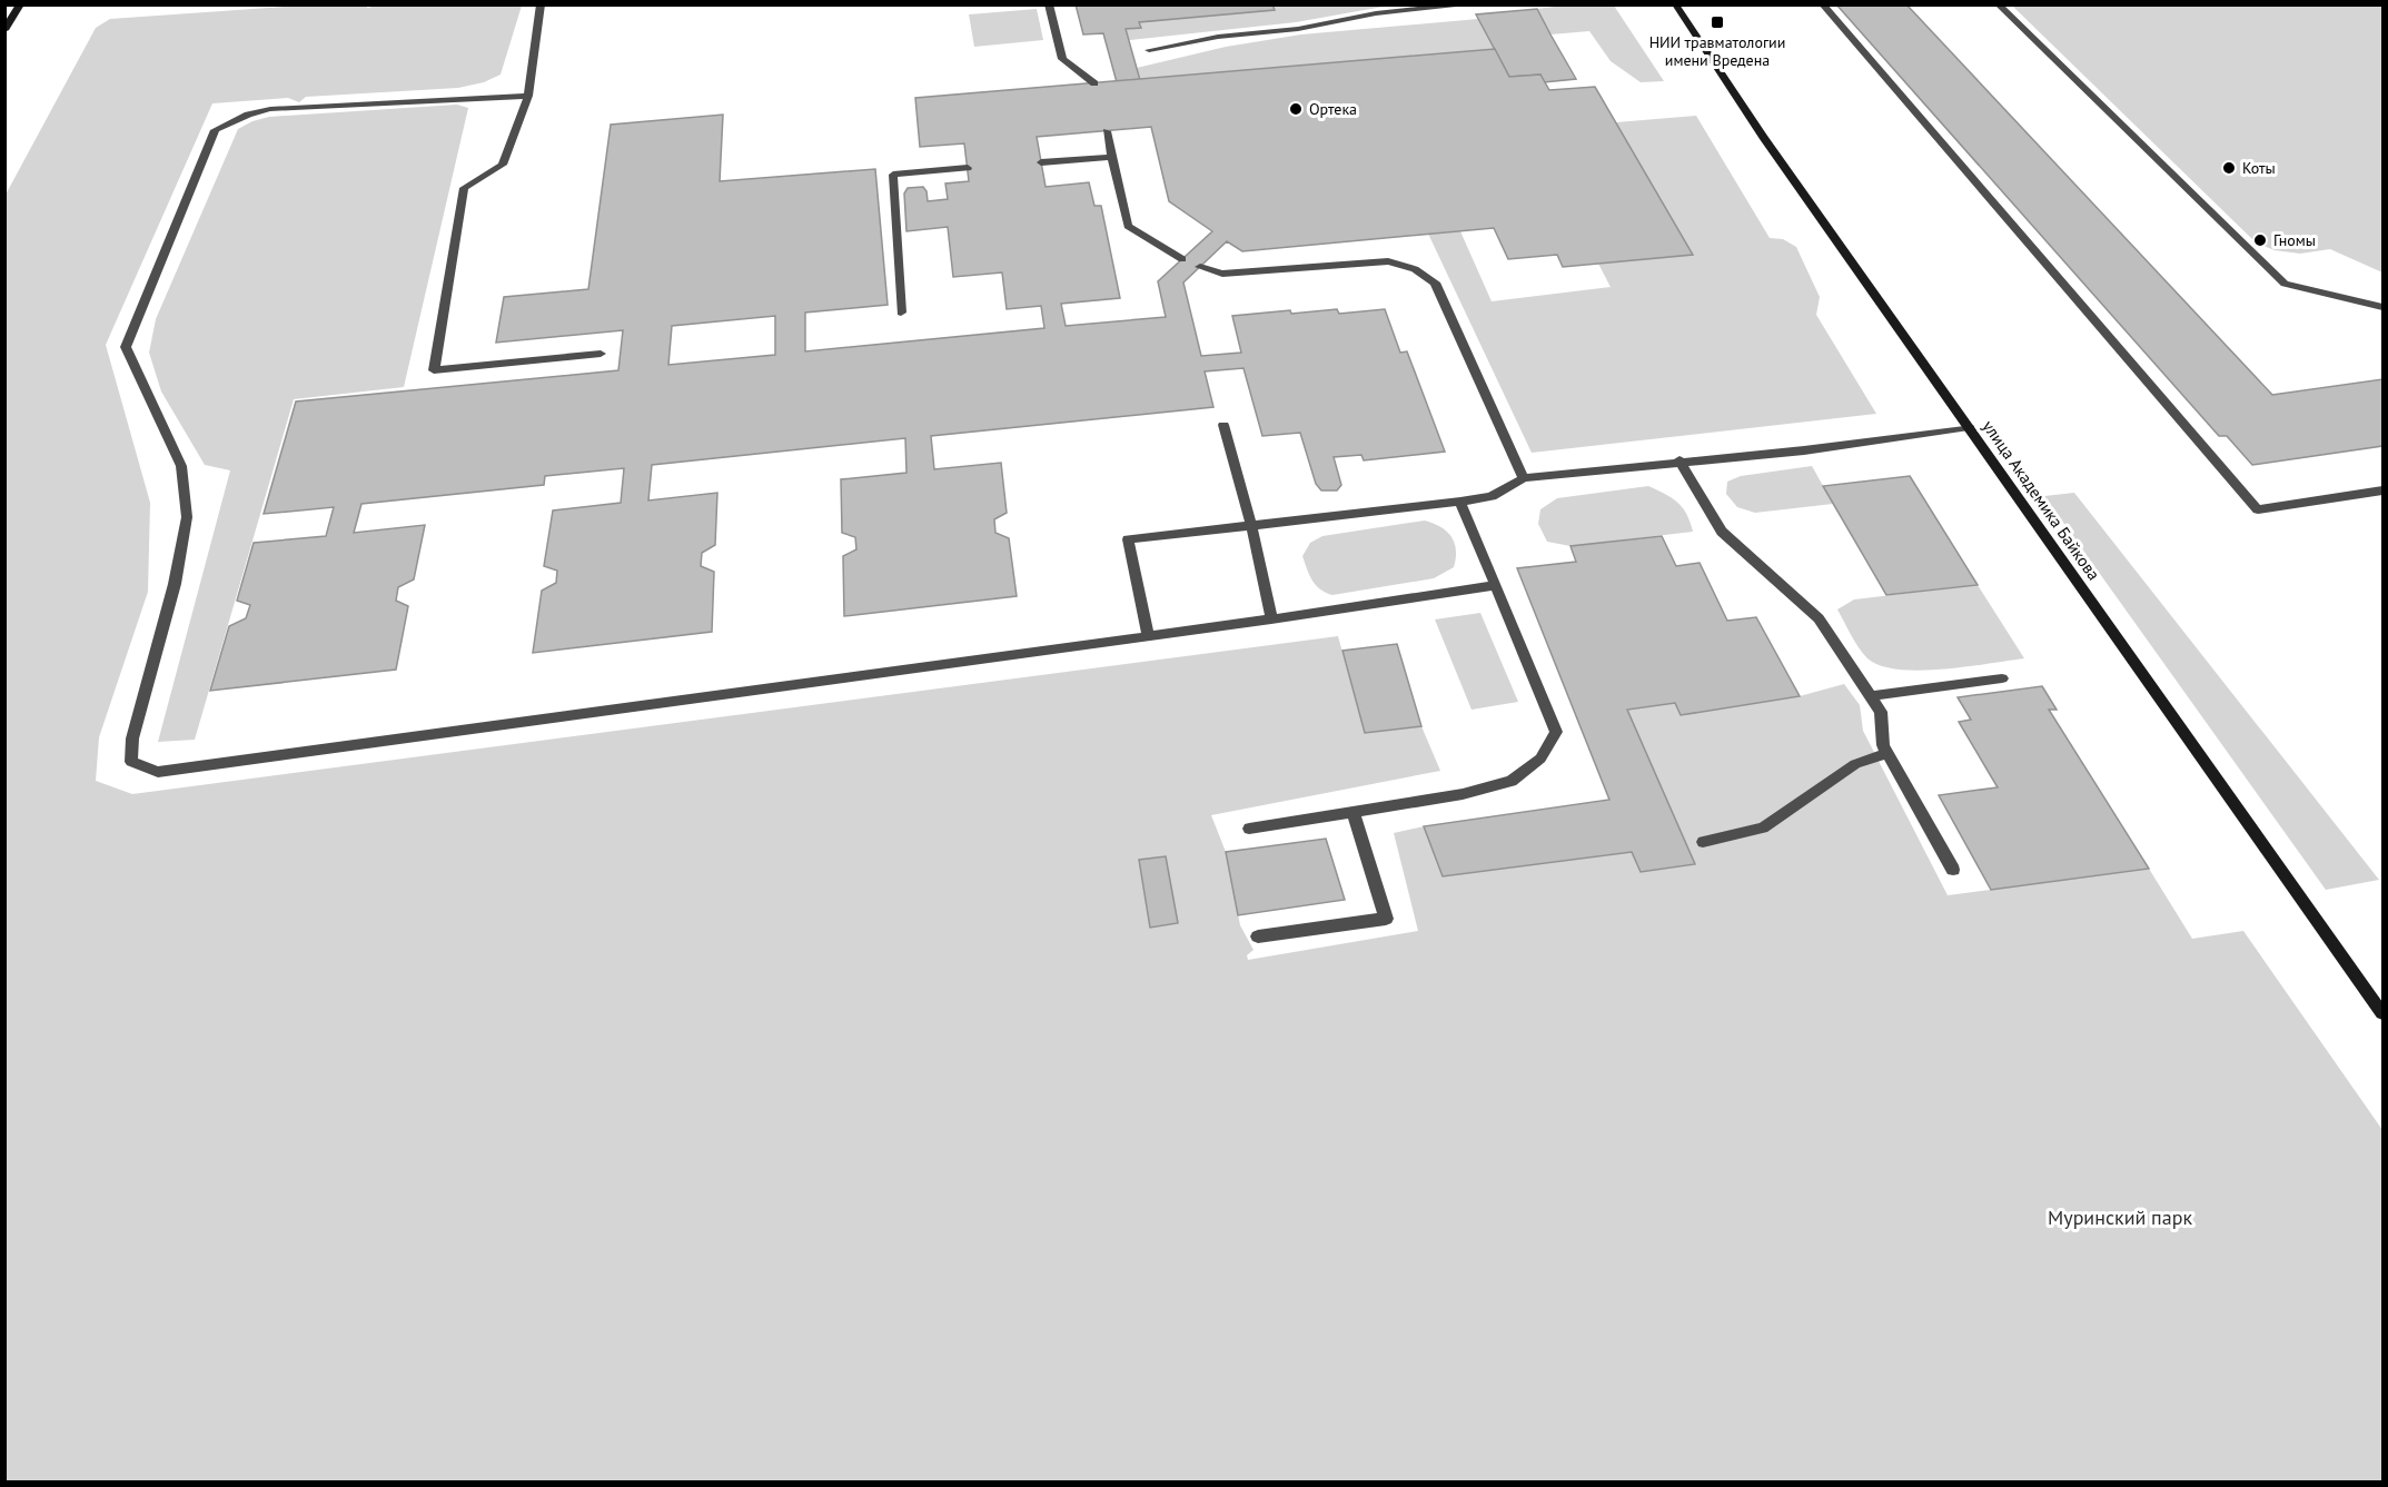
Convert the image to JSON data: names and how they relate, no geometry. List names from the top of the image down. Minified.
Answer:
{"streets":{"street":["улица Академика Байкова"]},"parks":["Муринский парк"],"places":{"transit":["НИИ травматологии имени Вредена"],"other":["Ортека","Коты","Гномы"]}}
